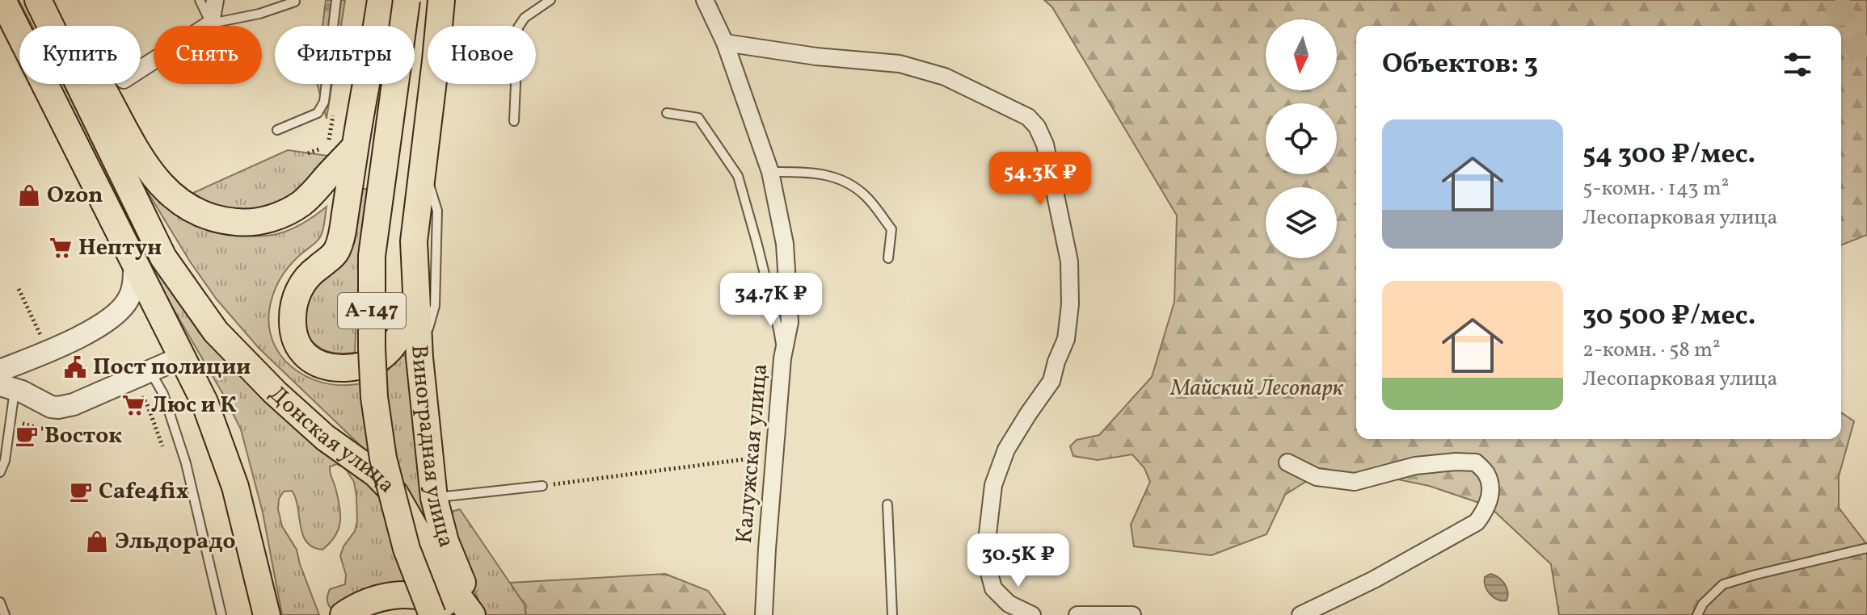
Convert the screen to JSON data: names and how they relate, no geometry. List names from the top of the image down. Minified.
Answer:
{"streets":{"main road":["А-147","Донская улица","Виноградная улица"],"street":["Калужская улица"]},"crossings":[["А-147","Донская улица"],["А-147","Виноградная улица"],["Донская улица","Виноградная улица"]],"parks":["Майский Лесопарк"],"places":{"shop":["Ozon","Эльдорадо"],"supermarket":["Нептун","Люс и К"],"public building":["Пост полиции"],"cafe":["Восток","Cafe4fix"]},"north":"bottom","page":{"chip":["Купить","Снять","Фильтры","Новое"],"heading":"Объектов: 3","list":[{"name":"54 300 ₽/мес.","note":"5-комн. · 143 m² · Лесопарковая улица"},{"name":"30 500 ₽/мес.","note":"2-комн. · 58 m² · Лесопарковая улица"}],"price":["54.3K ₽","34.7K ₽","30.5K ₽"]}}
